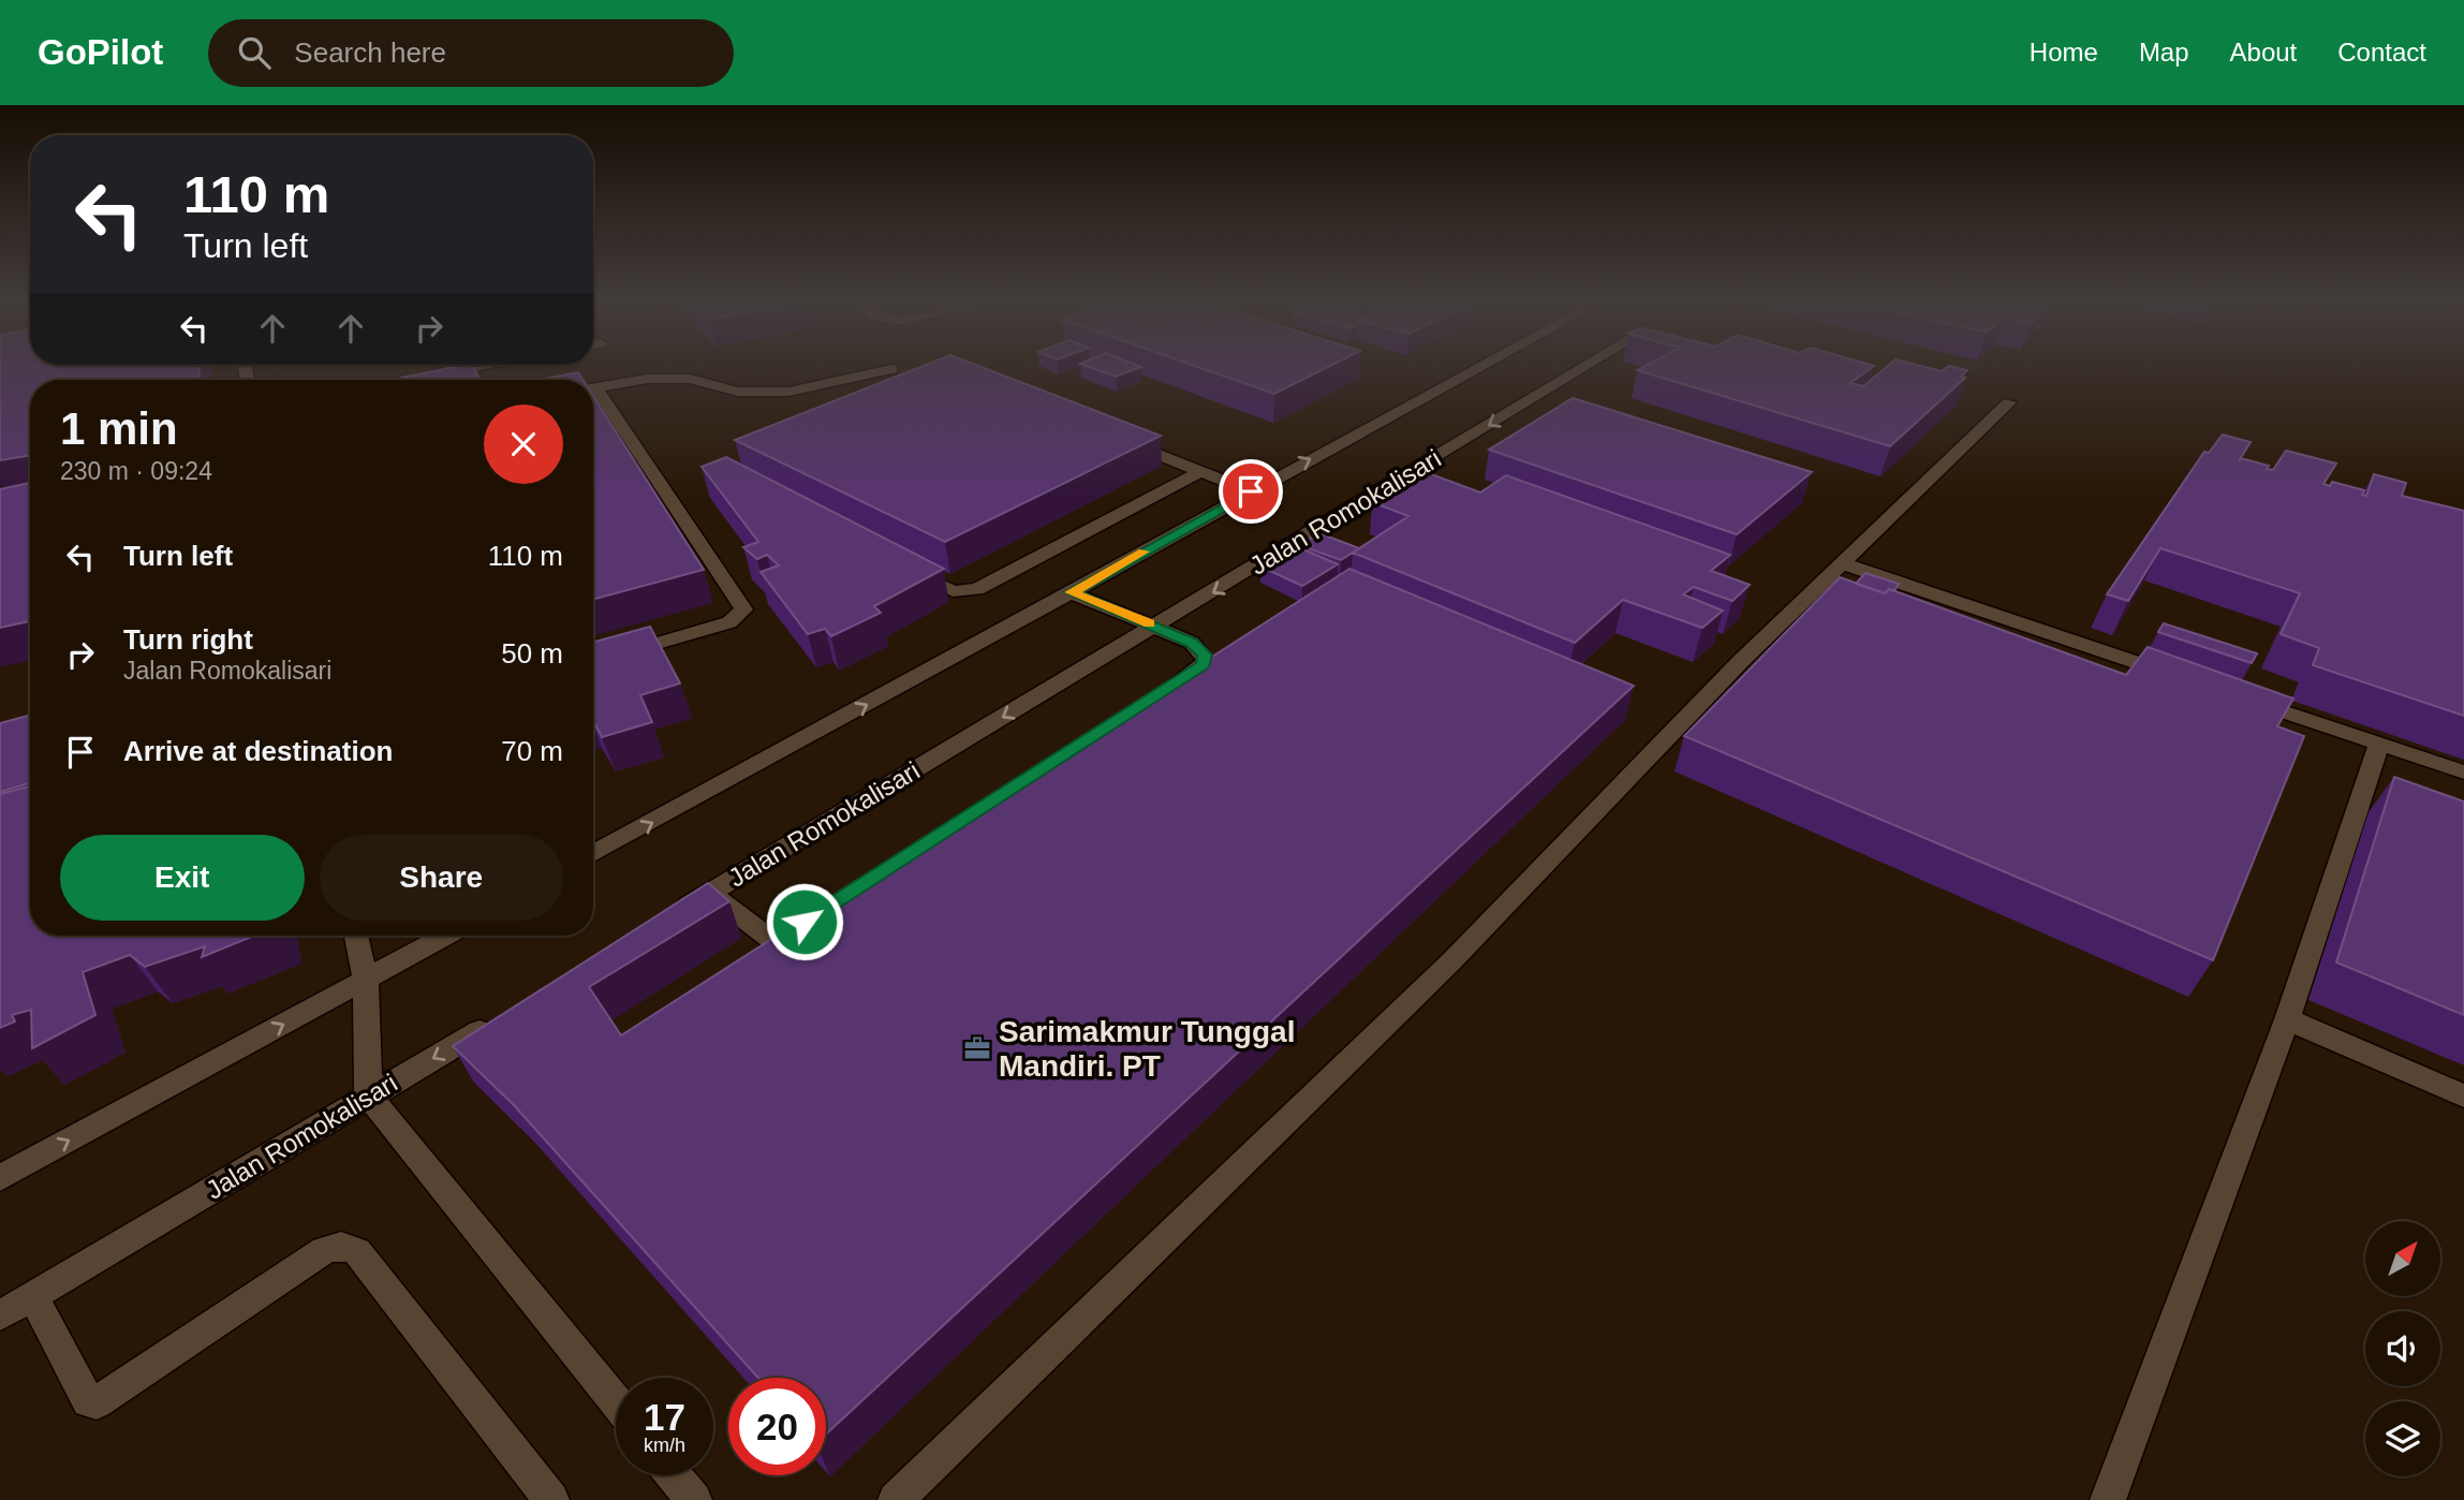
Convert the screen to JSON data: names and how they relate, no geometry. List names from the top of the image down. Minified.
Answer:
{"streets":{"lane":["Jalan Romokalisari"]},"places":{"office":["Sarimakmur Tunggal Mandiri. PT"]},"north":"top right","page":{"header":"GoPilot","search":"Search here","nav":["Home","Map","About","Contact"],"turn":["110 m","Turn left"],"heading":["1 min","230 m · 09:24"],"list":[{"name":"Turn left","value":"110 m"},{"name":"Turn right","note":"Jalan Romokalisari","value":"50 m"},{"name":"Arrive at destination","value":"70 m"}],"buttons":["Exit","Share"],"speed":"17 km/h","limit":"20"}}
